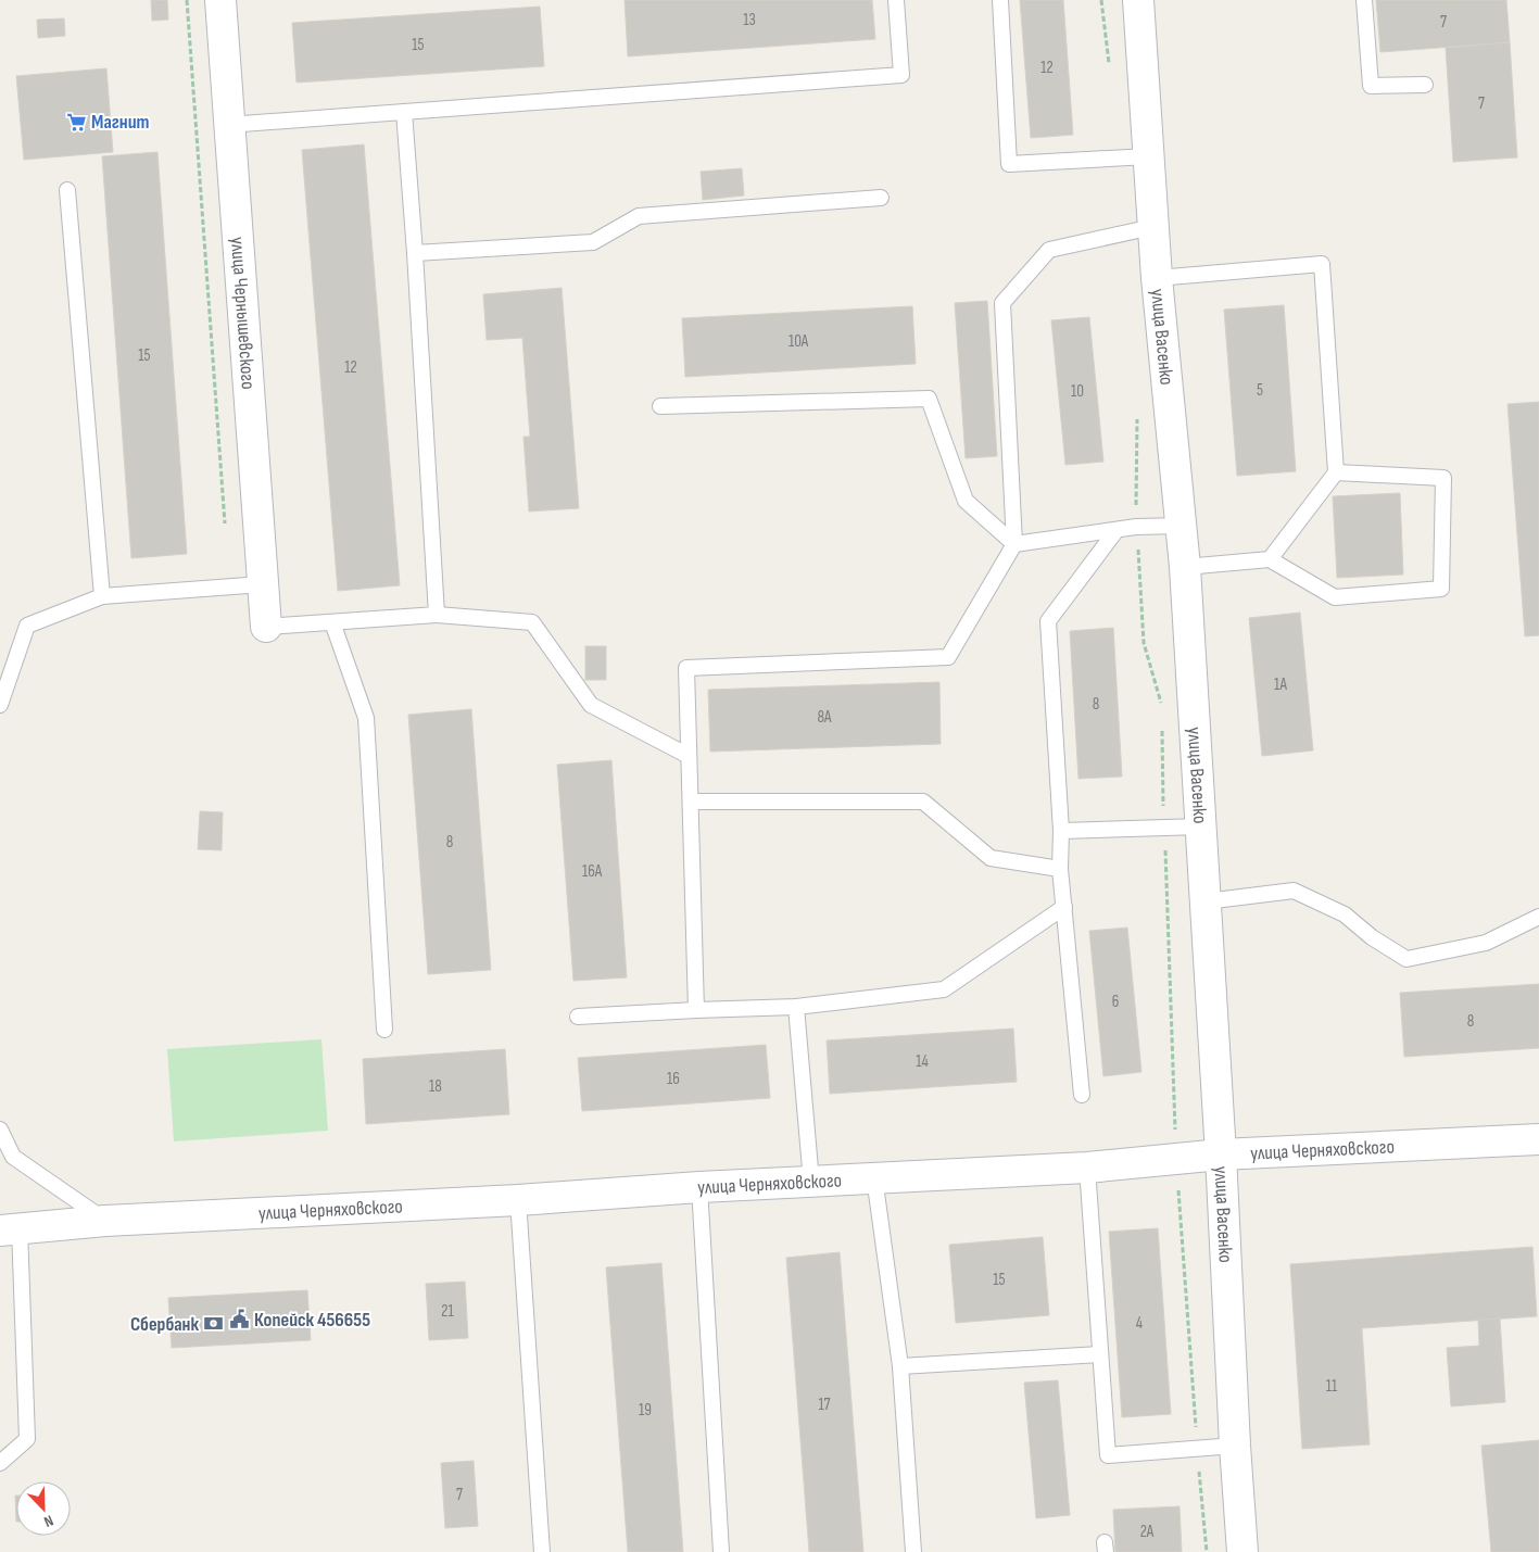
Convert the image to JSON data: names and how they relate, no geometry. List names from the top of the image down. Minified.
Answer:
{"streets":{"street":["улица Чернышевского","улица Васенко","улица Черняховского"]},"crossings":[["улица Васенко","улица Черняховского"]],"places":{"supermarket":["Магнит"],"public building":["Копейск 456655"],"bank":["Сбербанк"]},"house_numbers":["13","7","15","12","7","10А","15","12","5","10","1А","8","8А","8","16А","6","8","14","16","18","15","21","4","11","17","19","7","2А"],"north":"bottom right"}
